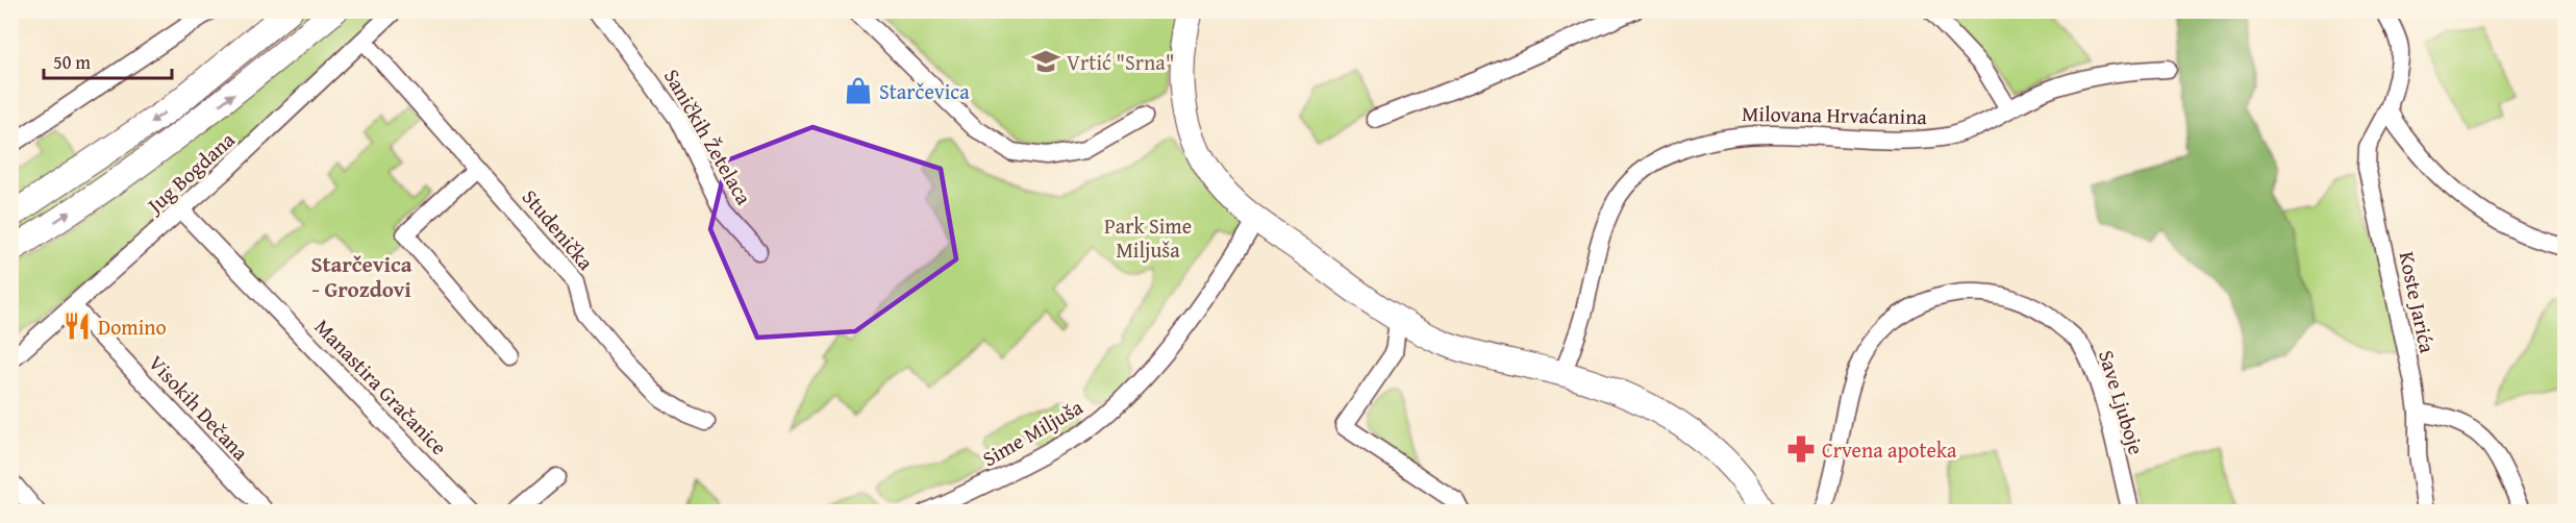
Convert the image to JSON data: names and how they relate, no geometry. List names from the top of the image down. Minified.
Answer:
{"streets":{"street":["Milovana Hrvaćanina","Saničkih Žetelaca","Jug Bogdana","Studenička","Koste Jarića","Manastira Gračanice","Save Ljuboje","Visokih Dečana","Sime Miljuša"]},"crossings":[["Jug Bogdana","Studenička"],["Jug Bogdana","Manastira Gračanice"],["Jug Bogdana","Visokih Dečana"]],"districts":["Starčevica - Grozdovi"],"parks":["Park Sime Miljuša"],"places":{"school or university":["Vrtić \"Srna\""],"shop":["Starčevica"],"restaurant":["Domino"],"pharmacy":["Crvena apoteka"]},"scale_bar":"50 m"}
